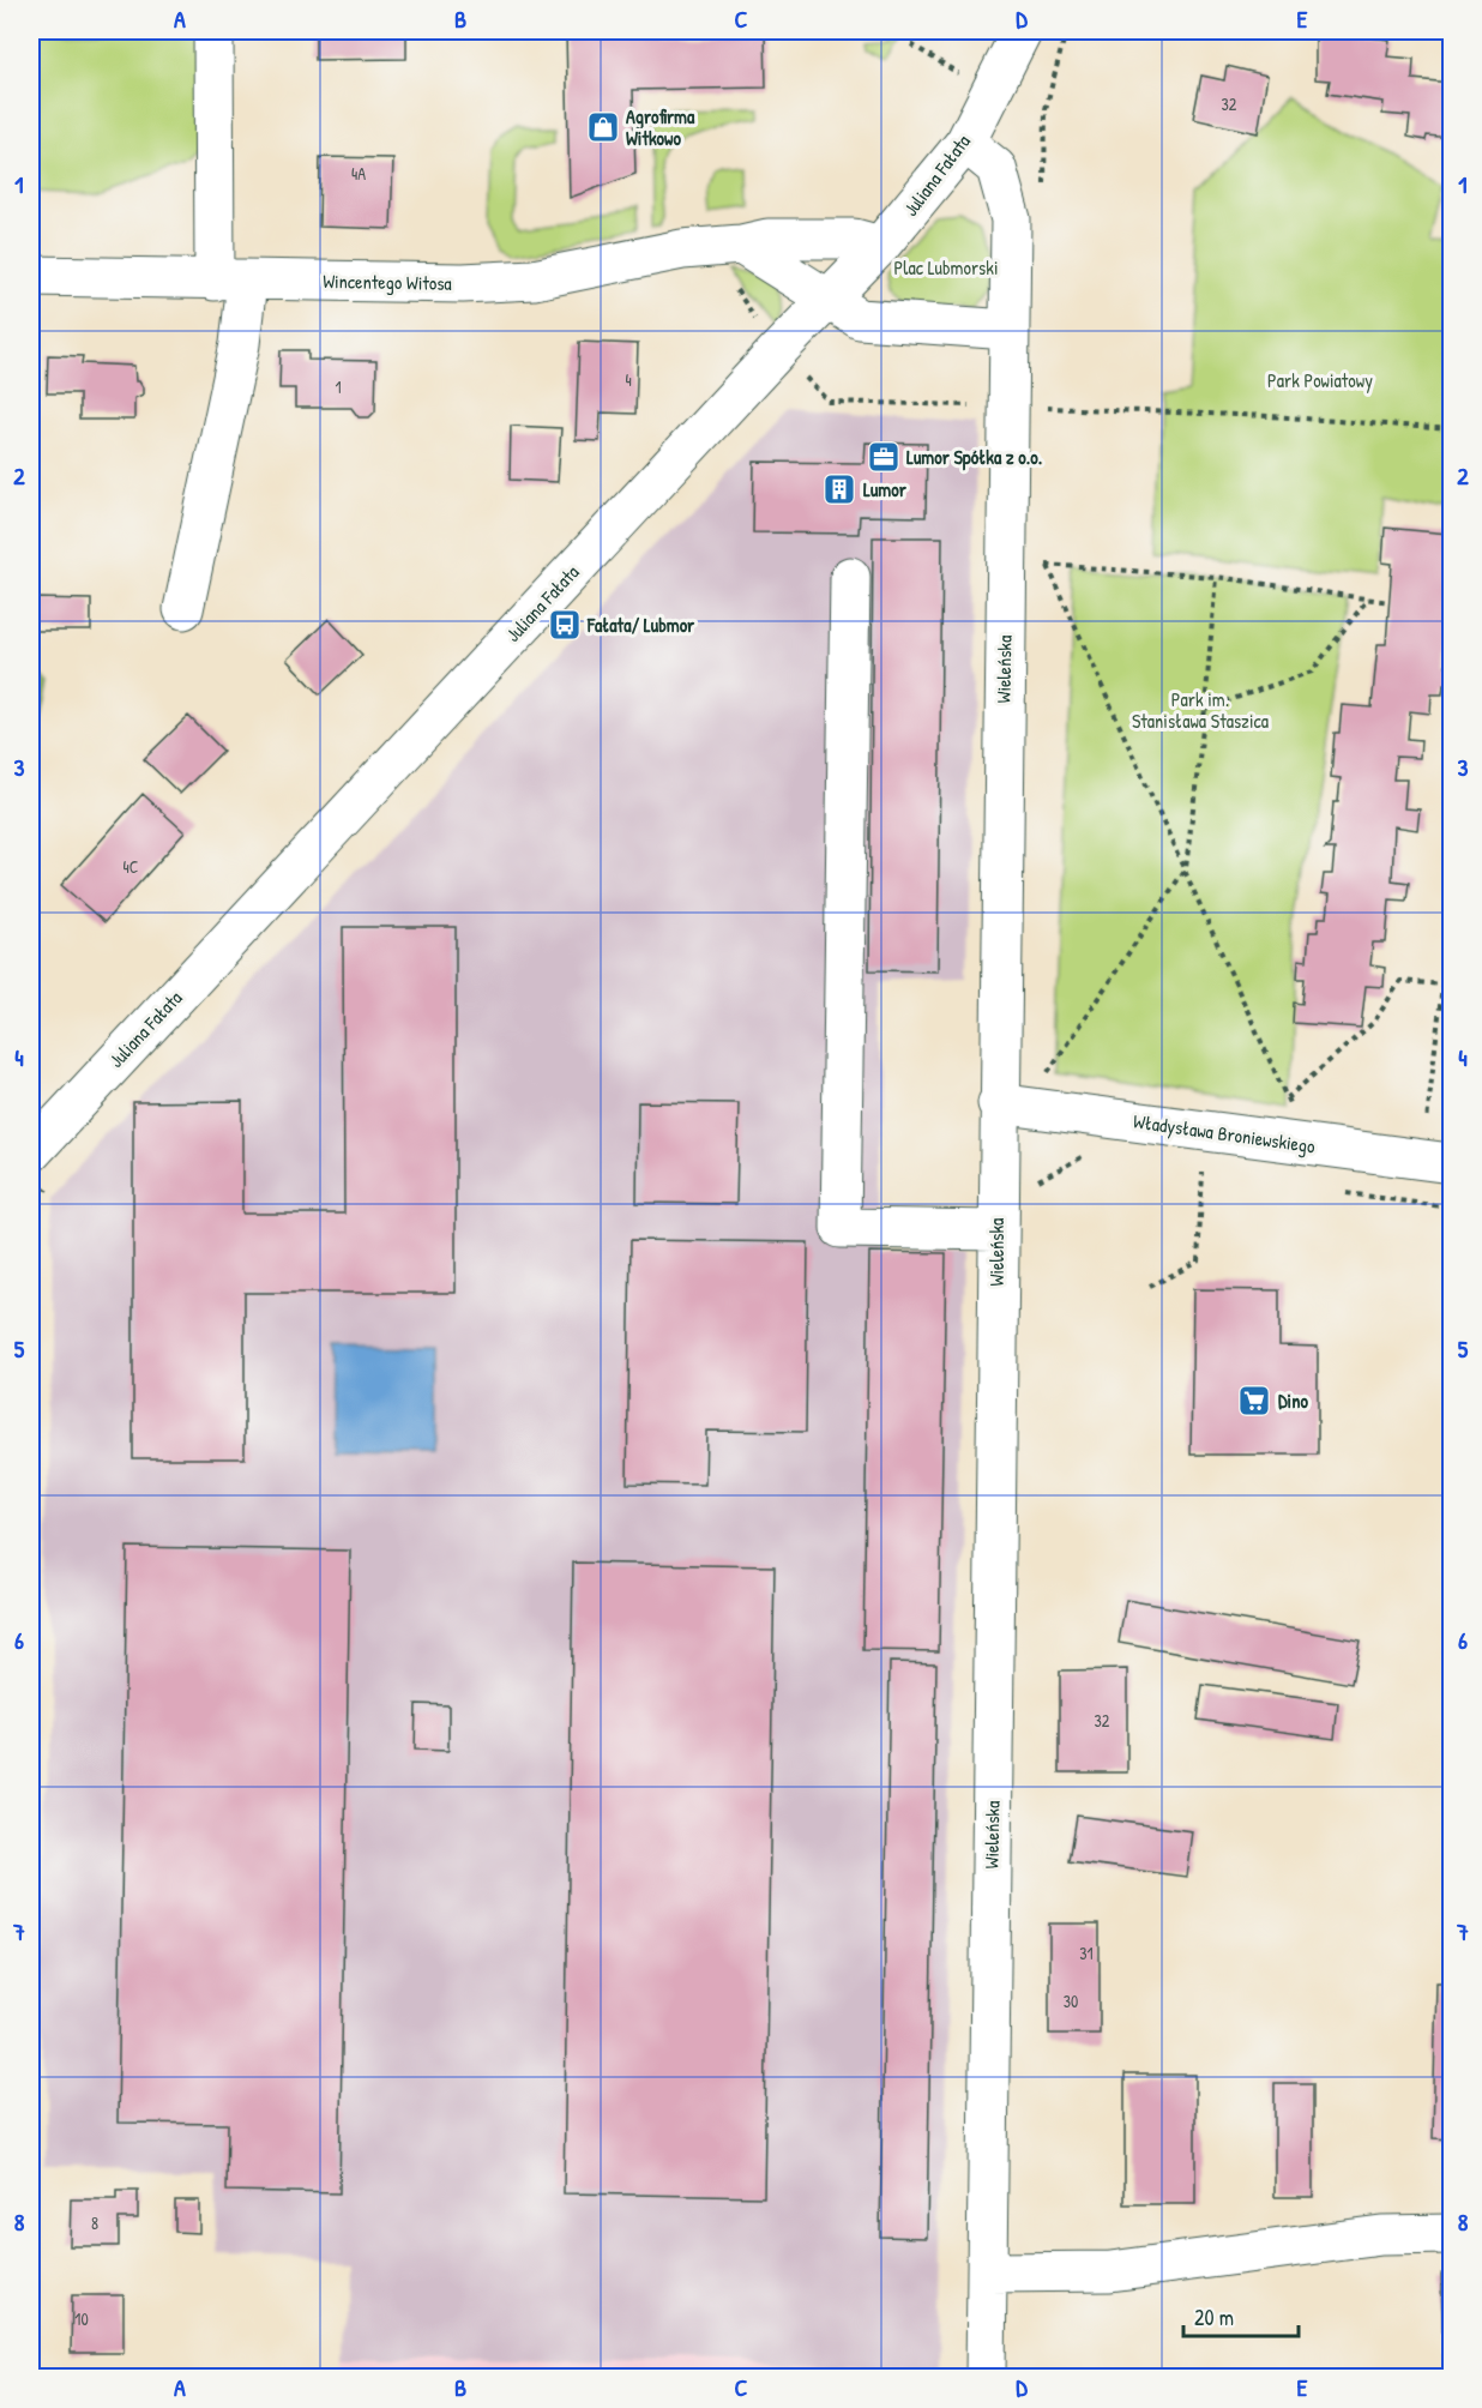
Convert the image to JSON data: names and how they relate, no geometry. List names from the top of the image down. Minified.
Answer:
{"streets":{"street":["Juliana Fałata","Wincentego Witosa","Wieleńska","Władysława Broniewskiego"]},"crossings":[["Juliana Fałata","Wincentego Witosa"],["Juliana Fałata","Wieleńska"],["Wieleńska","Władysława Broniewskiego"]],"parks":["Plac Lubmorski","Park Powiatowy","Park im. Stanisława Staszica"],"places":{"shop":["Agrofirma Witkowo"],"office":["Lumor Spółka z o.o."],"building":["Lumor"],"bus stop":["Fałata/ Lubmor"],"supermarket":["Dino"]},"house_numbers":["32","4A","4","1","4C","32","31","30","8","10"],"scale_bar":"20 m","grid":{"columns":["A","B","C","D","E"],"rows":["1","2","3","4","5","6","7","8"]}}
